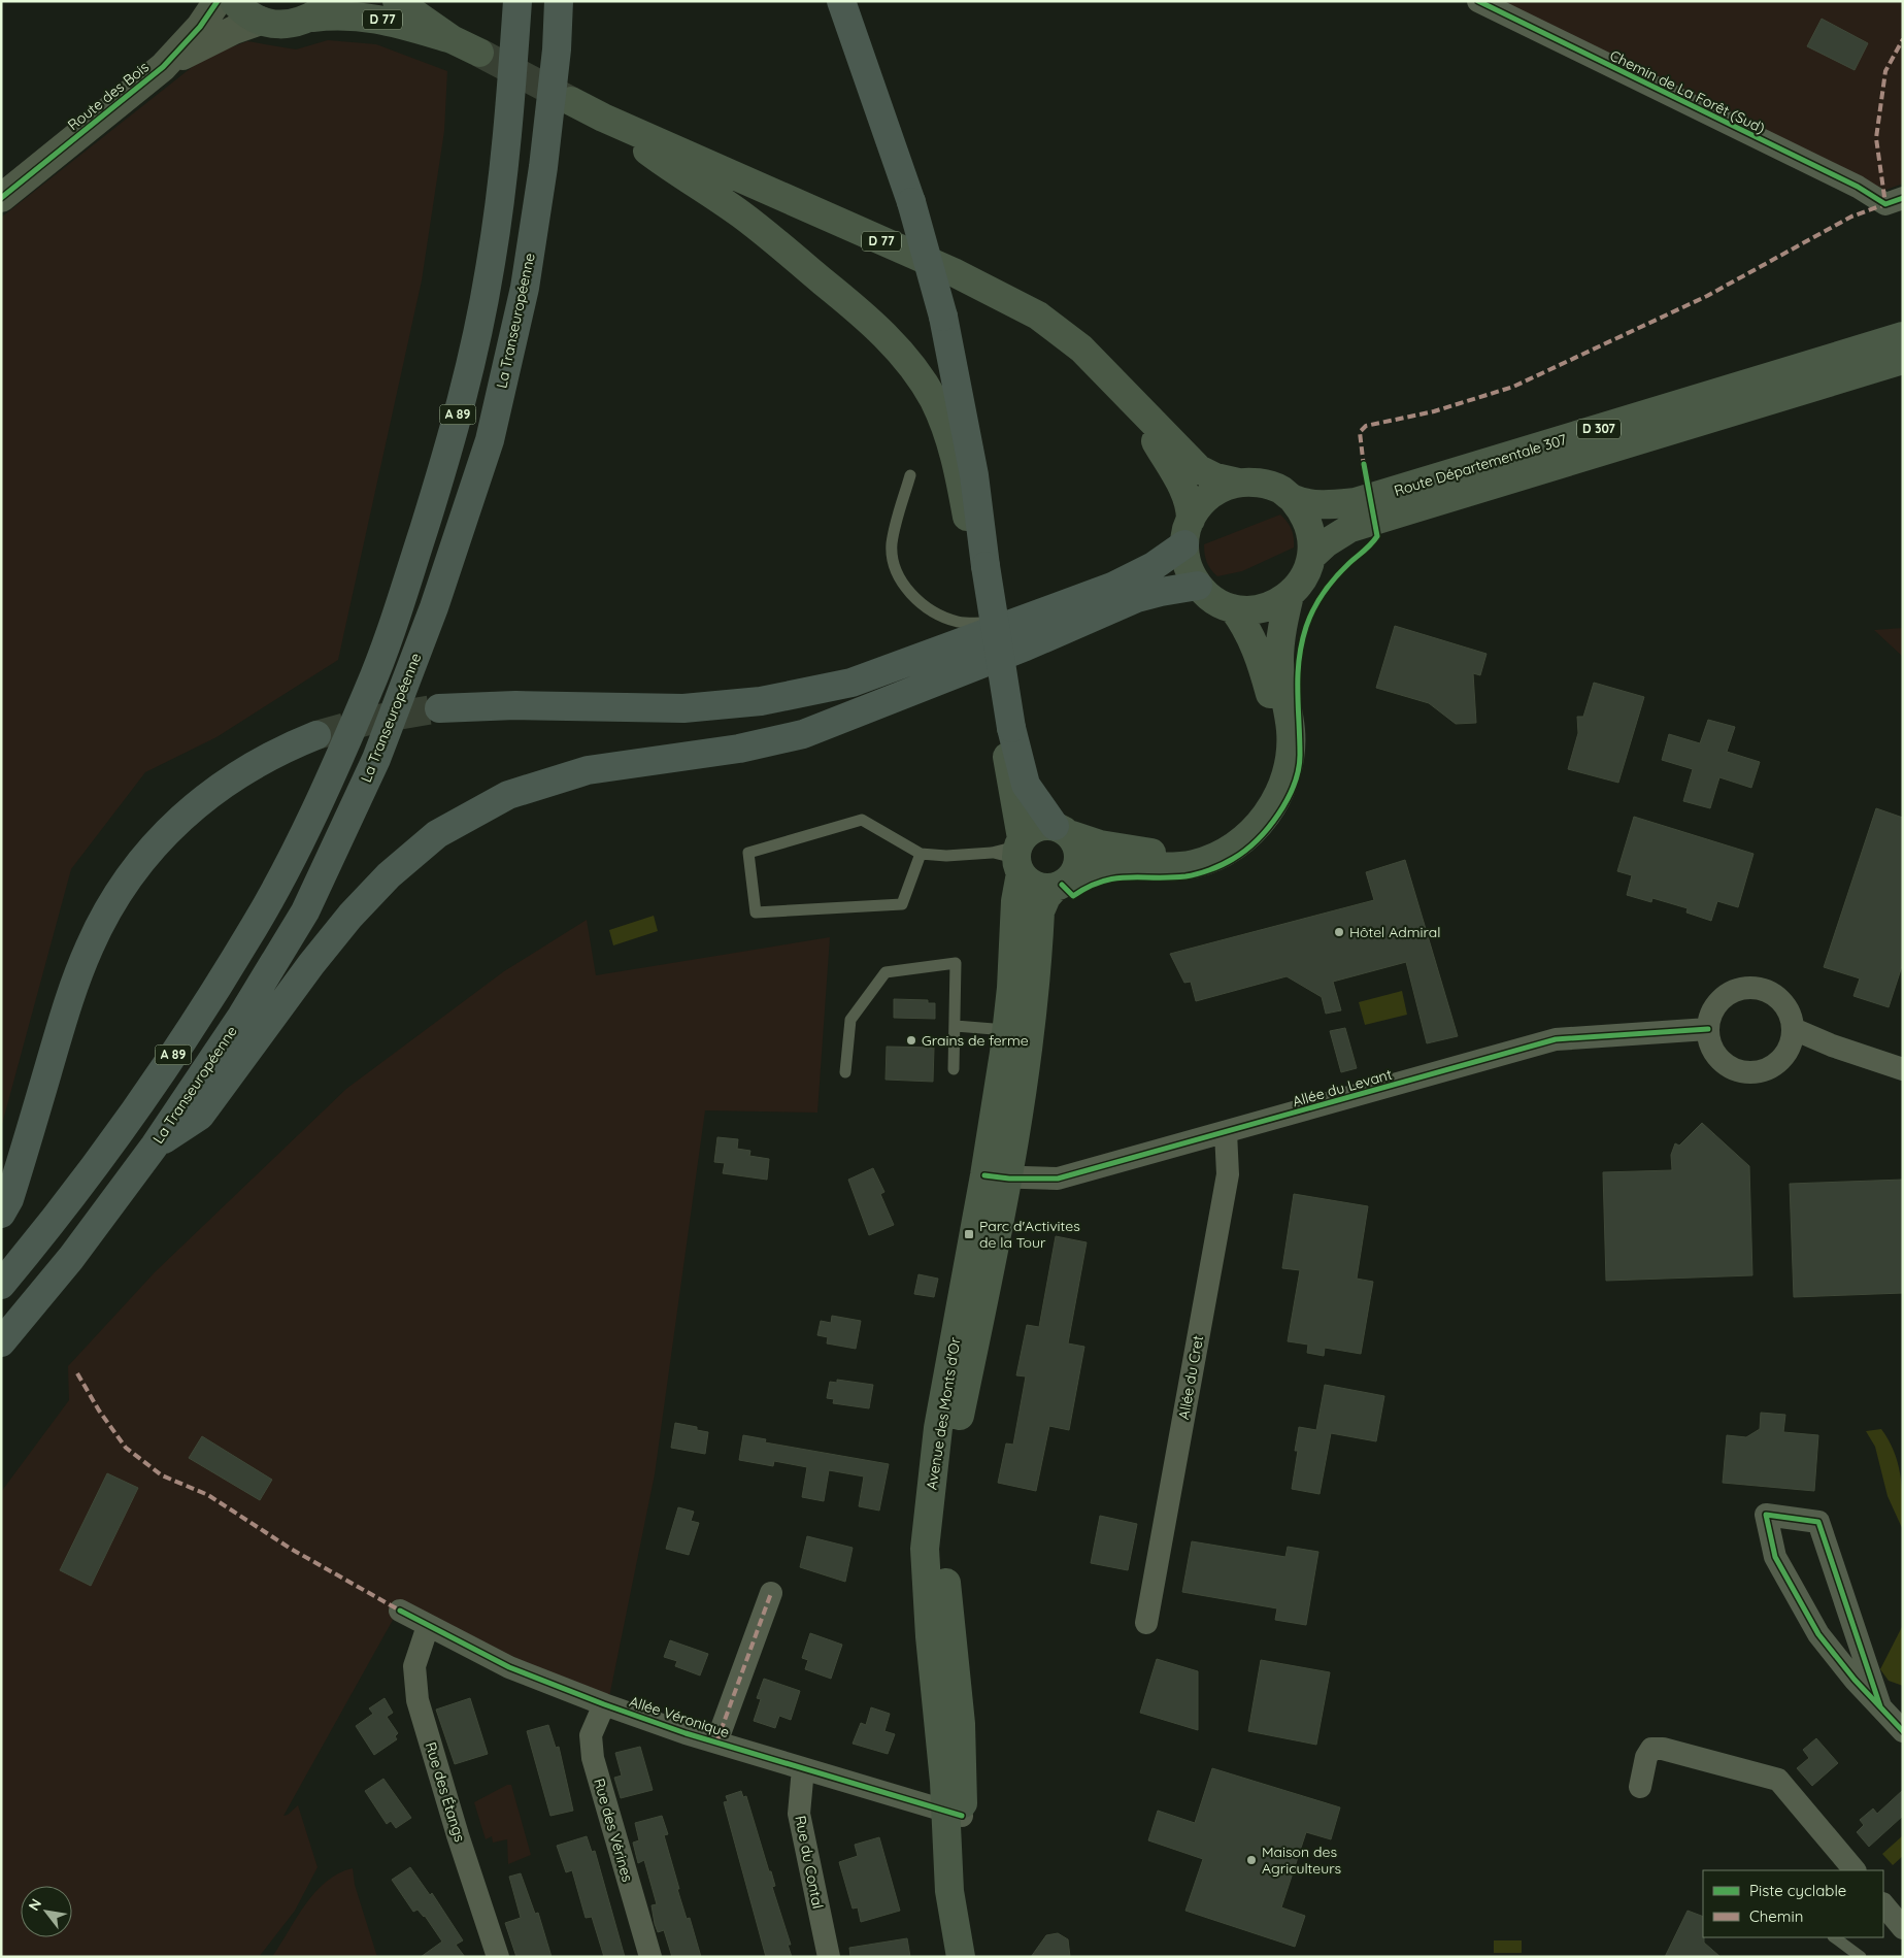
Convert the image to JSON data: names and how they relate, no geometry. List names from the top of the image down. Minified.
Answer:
{"streets":{"highway":["La Transeuropéenne","A 89"],"main road":["D 77","D 307","Route Départementale 307","Avenue des Monts d'Or"],"street":["Chemin de La Forêt (Sud)","Route des Bois","Allée du Levant","Allée du Cret","Allée Véronique","Rue des Étangs","Rue des Vérines","Rue du Contal"]},"crossings":[["D 77","Route Départementale 307"],["Allée du Levant","Allée du Cret"],["Allée du Levant","Avenue des Monts d'Or"],["Avenue des Monts d'Or","Allée Véronique"],["Allée Véronique","Rue des Étangs"],["Allée Véronique","Rue des Vérines"],["Allée Véronique","Rue du Contal"]],"places":{"other":["Hôtel Admiral","Grains de ferme","Maison des Agriculteurs"],"transit":["Parc d'Activites de la Tour"]},"legend":["Piste cyclable","Chemin"],"north":"top left"}
